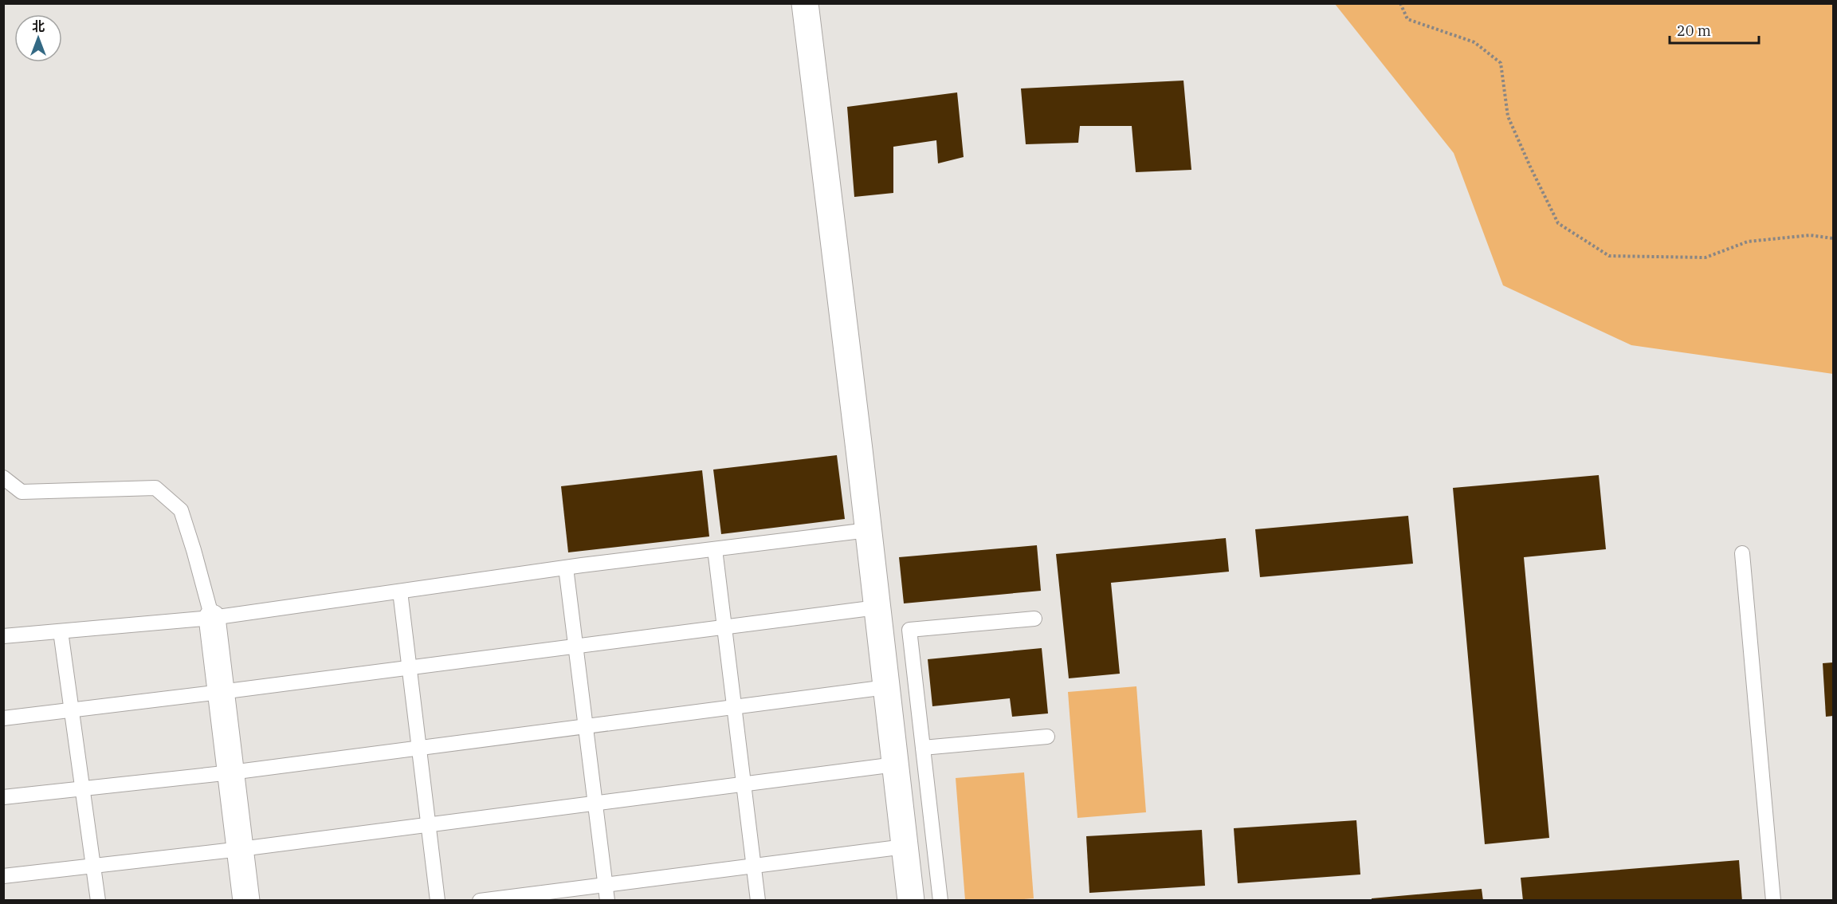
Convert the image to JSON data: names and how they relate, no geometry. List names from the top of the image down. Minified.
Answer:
{"scale_bar":"20 m","north":"top"}
